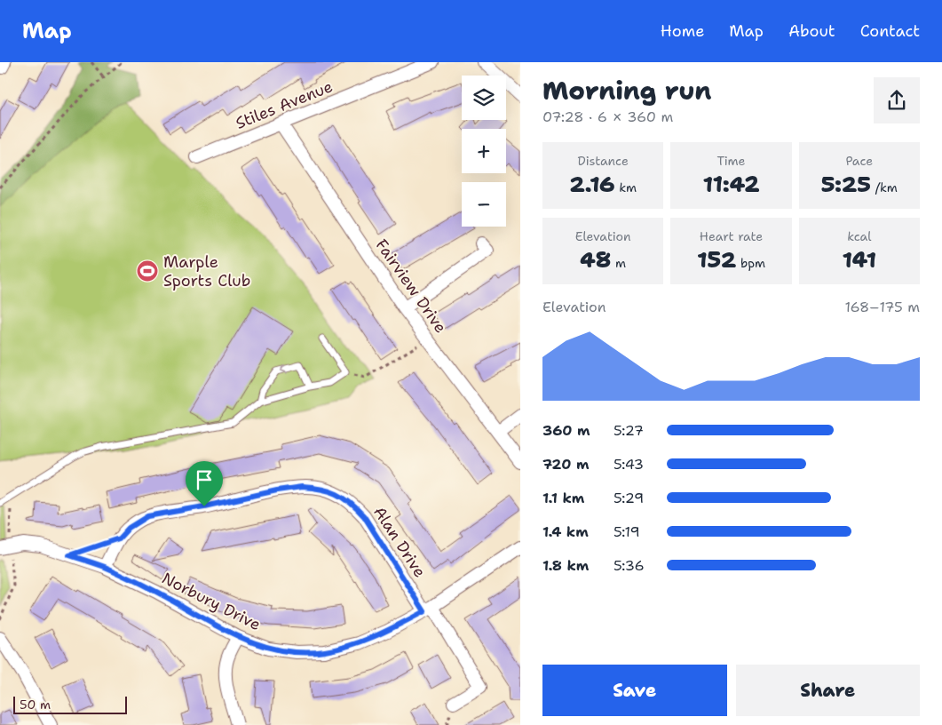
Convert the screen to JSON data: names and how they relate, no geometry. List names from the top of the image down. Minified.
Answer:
{"streets":{"street":["Stiles Avenue","Fairview Drive","Alan Drive","Norbury Drive"]},"crossings":[["Stiles Avenue","Fairview Drive"],["Alan Drive","Norbury Drive"]],"places":{"sports":["Marple Sports Club"]},"scale_bar":"50 m","page":{"header":"Map","nav":["Home","Map","About","Contact"],"heading":["Morning run","07:28 · 6 × 360 m"],"map_buttons":["+","−"],"stats":[["Distance","2.16 km"],["Time","11:42"],["Pace","5:25 /km"],["Elevation","48 m"],["Heart rate","152 bpm"],["kcal","141"]],"chart":["Elevation","168–175 m"],"list":[{"name":"360 m","note":"5:27"},{"name":"720 m","note":"5:43"},{"name":"1.1 km","note":"5:29"},{"name":"1.4 km","note":"5:19"},{"name":"1.8 km","note":"5:36"}],"buttons":["Save","Share"],"scale":"50 m"}}
